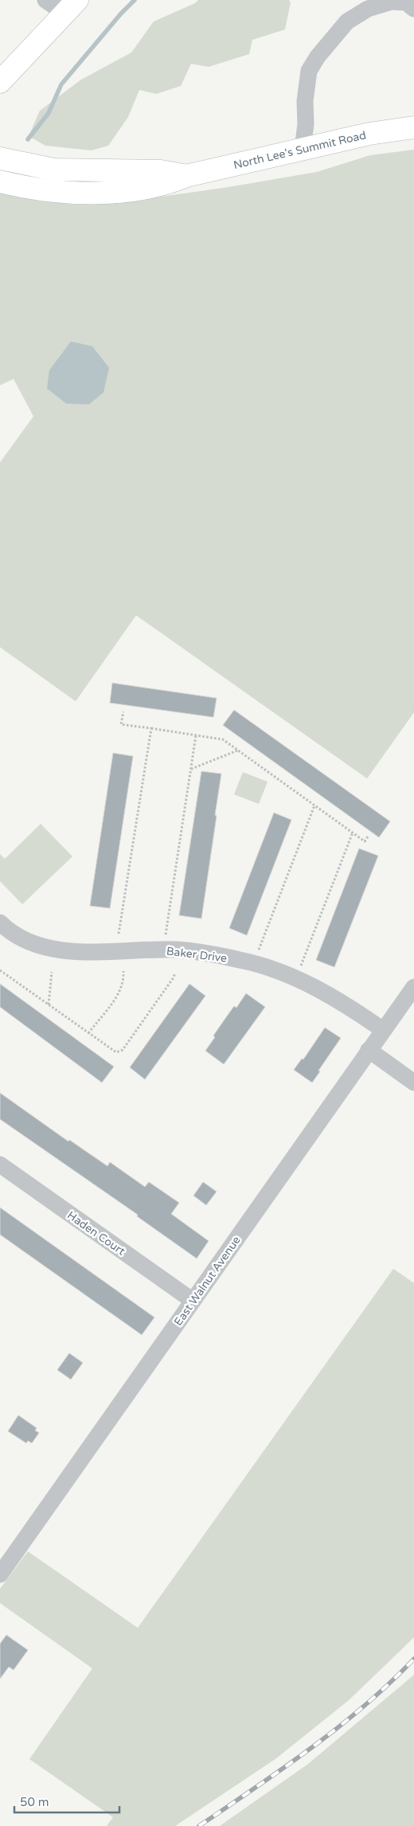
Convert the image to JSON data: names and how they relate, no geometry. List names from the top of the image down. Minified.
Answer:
{"streets":{"main road":["North Lee's Summit Road"],"street":["Baker Drive","Haden Court","East Walnut Avenue"]},"crossings":[["Baker Drive","East Walnut Avenue"],["Haden Court","East Walnut Avenue"]],"scale_bar":"50 m"}
